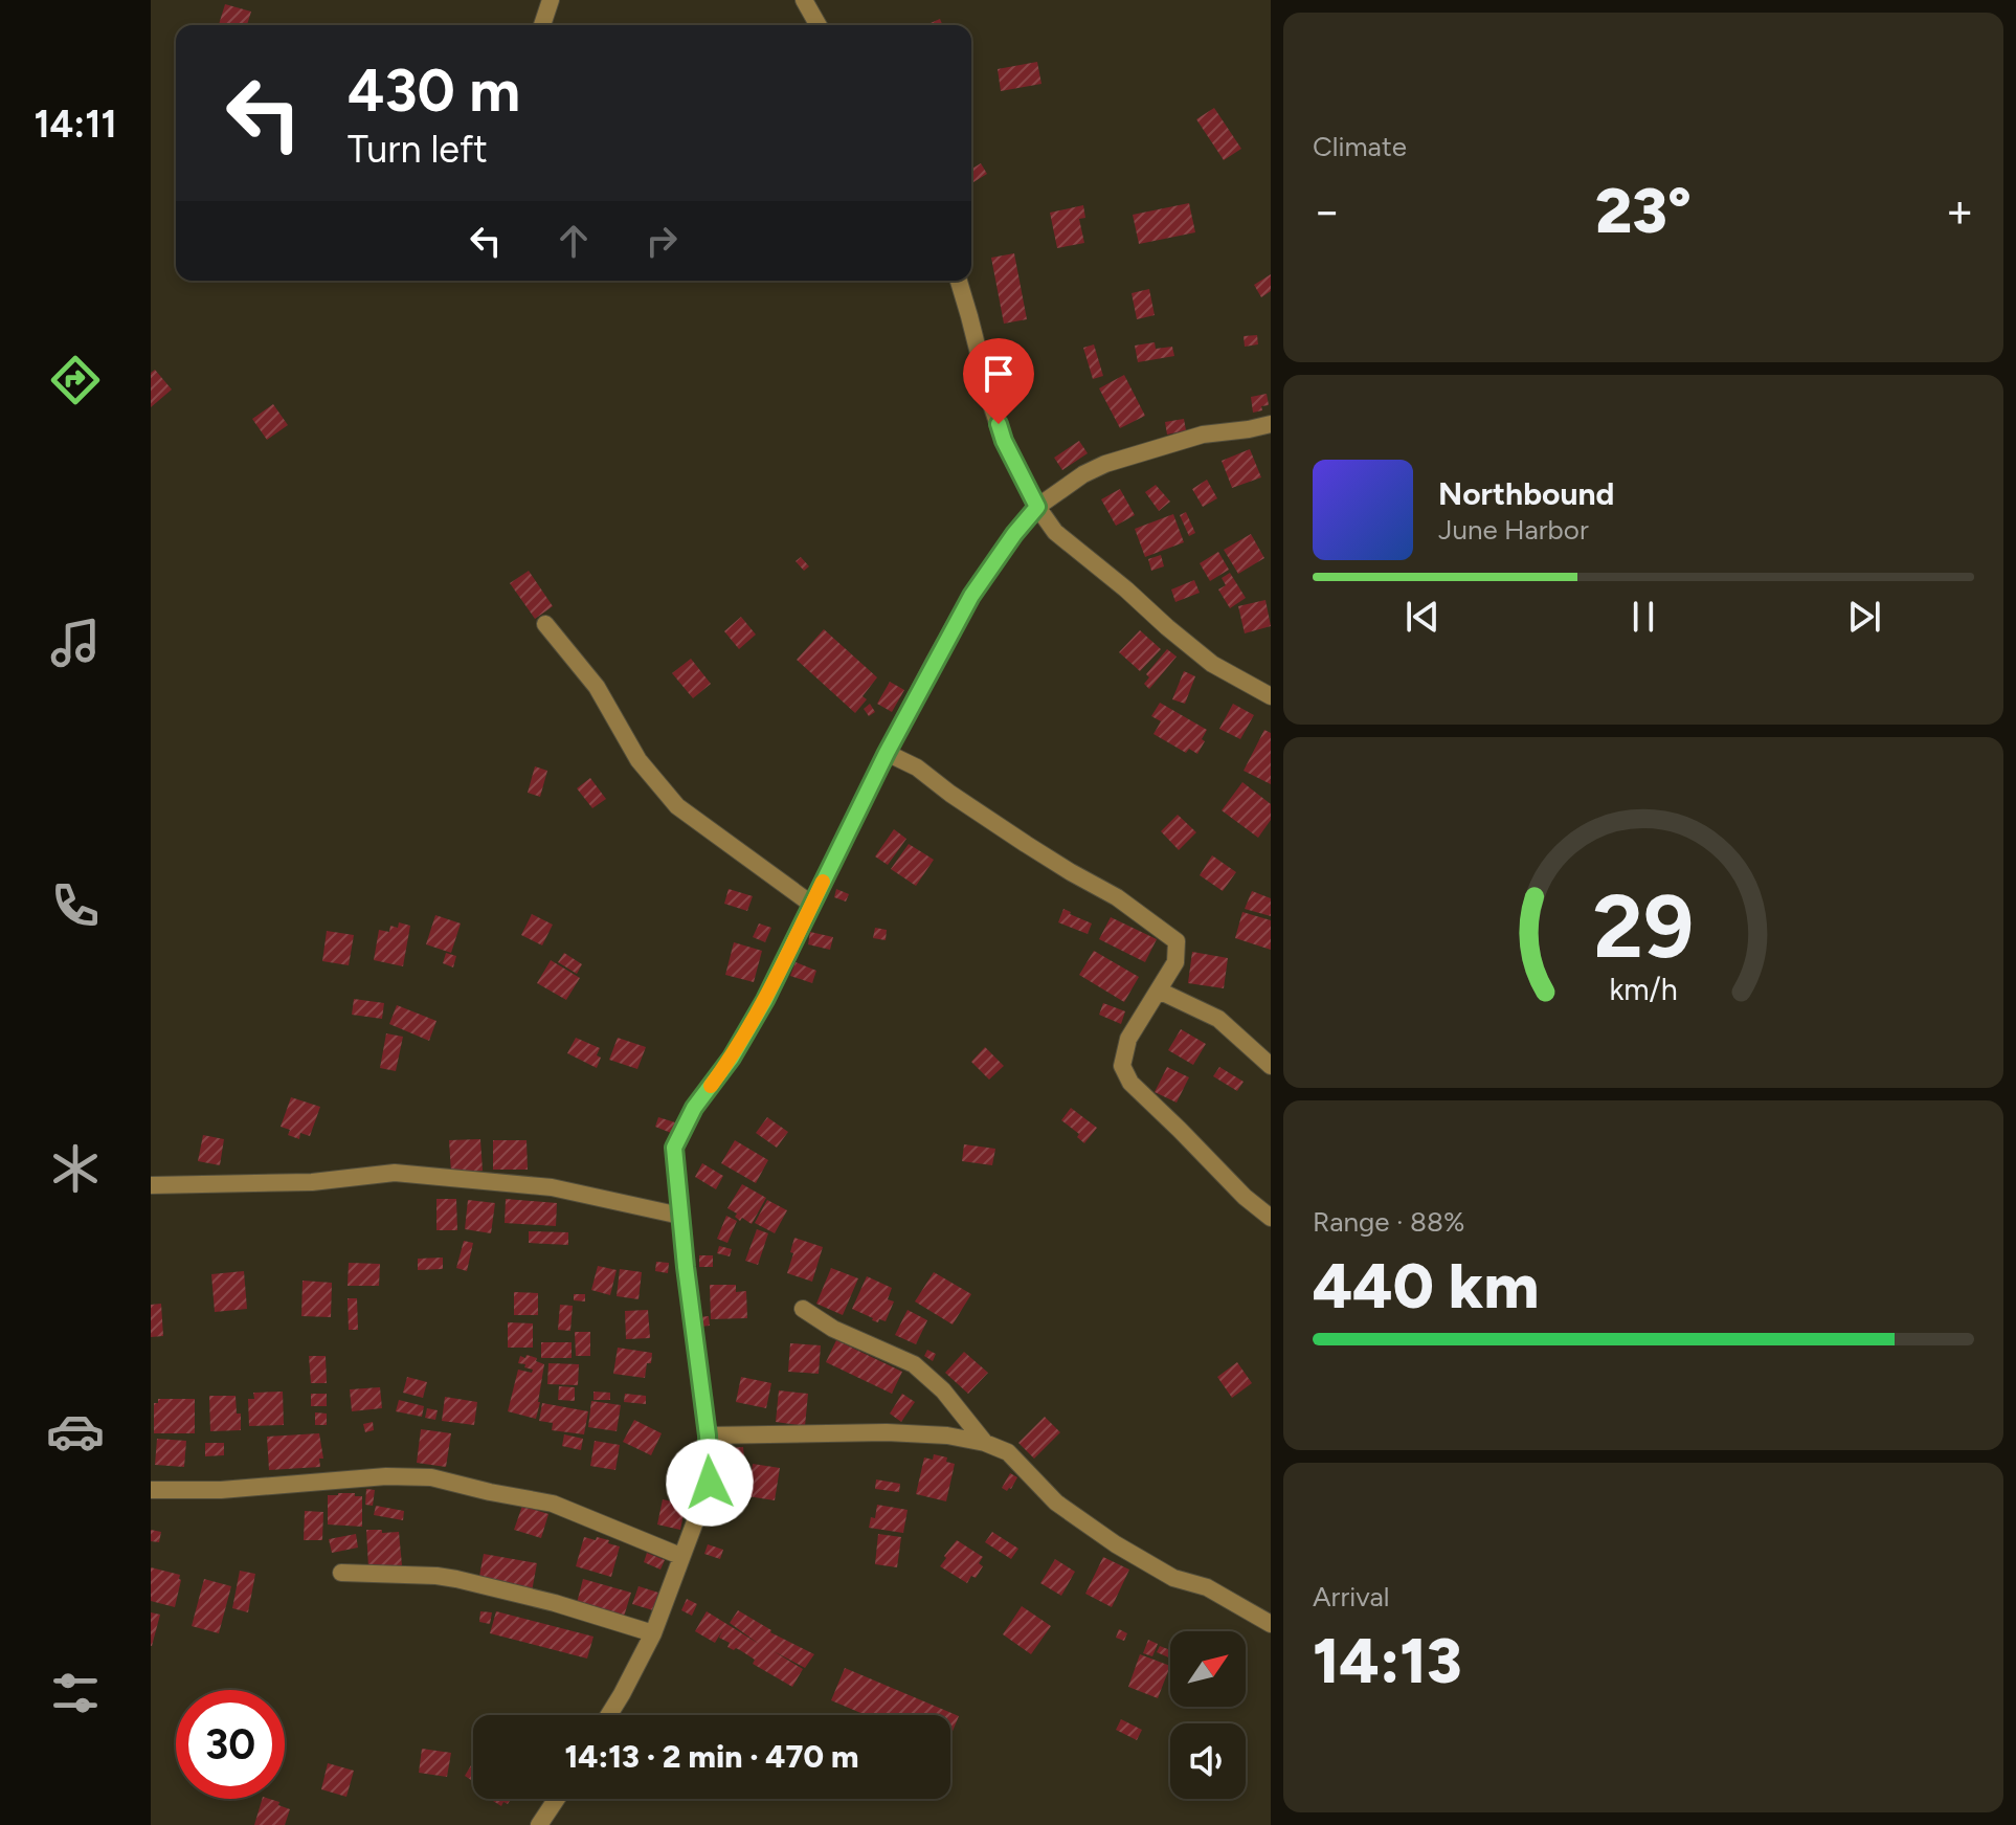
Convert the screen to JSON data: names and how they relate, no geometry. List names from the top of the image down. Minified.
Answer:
{"north":"top right","page":{"tabs":"14:11","tile":["Climate",["Range · 88%","440 km"],["Arrival","14:13"]],"turn":["430 m","Turn left"],"heat":["−","23°","+"],"song":["Northbound","June Harbor"],"limit":"30","trip":"14:13 · 2 min · 470 m","gauge":["29","km/h"]}}
